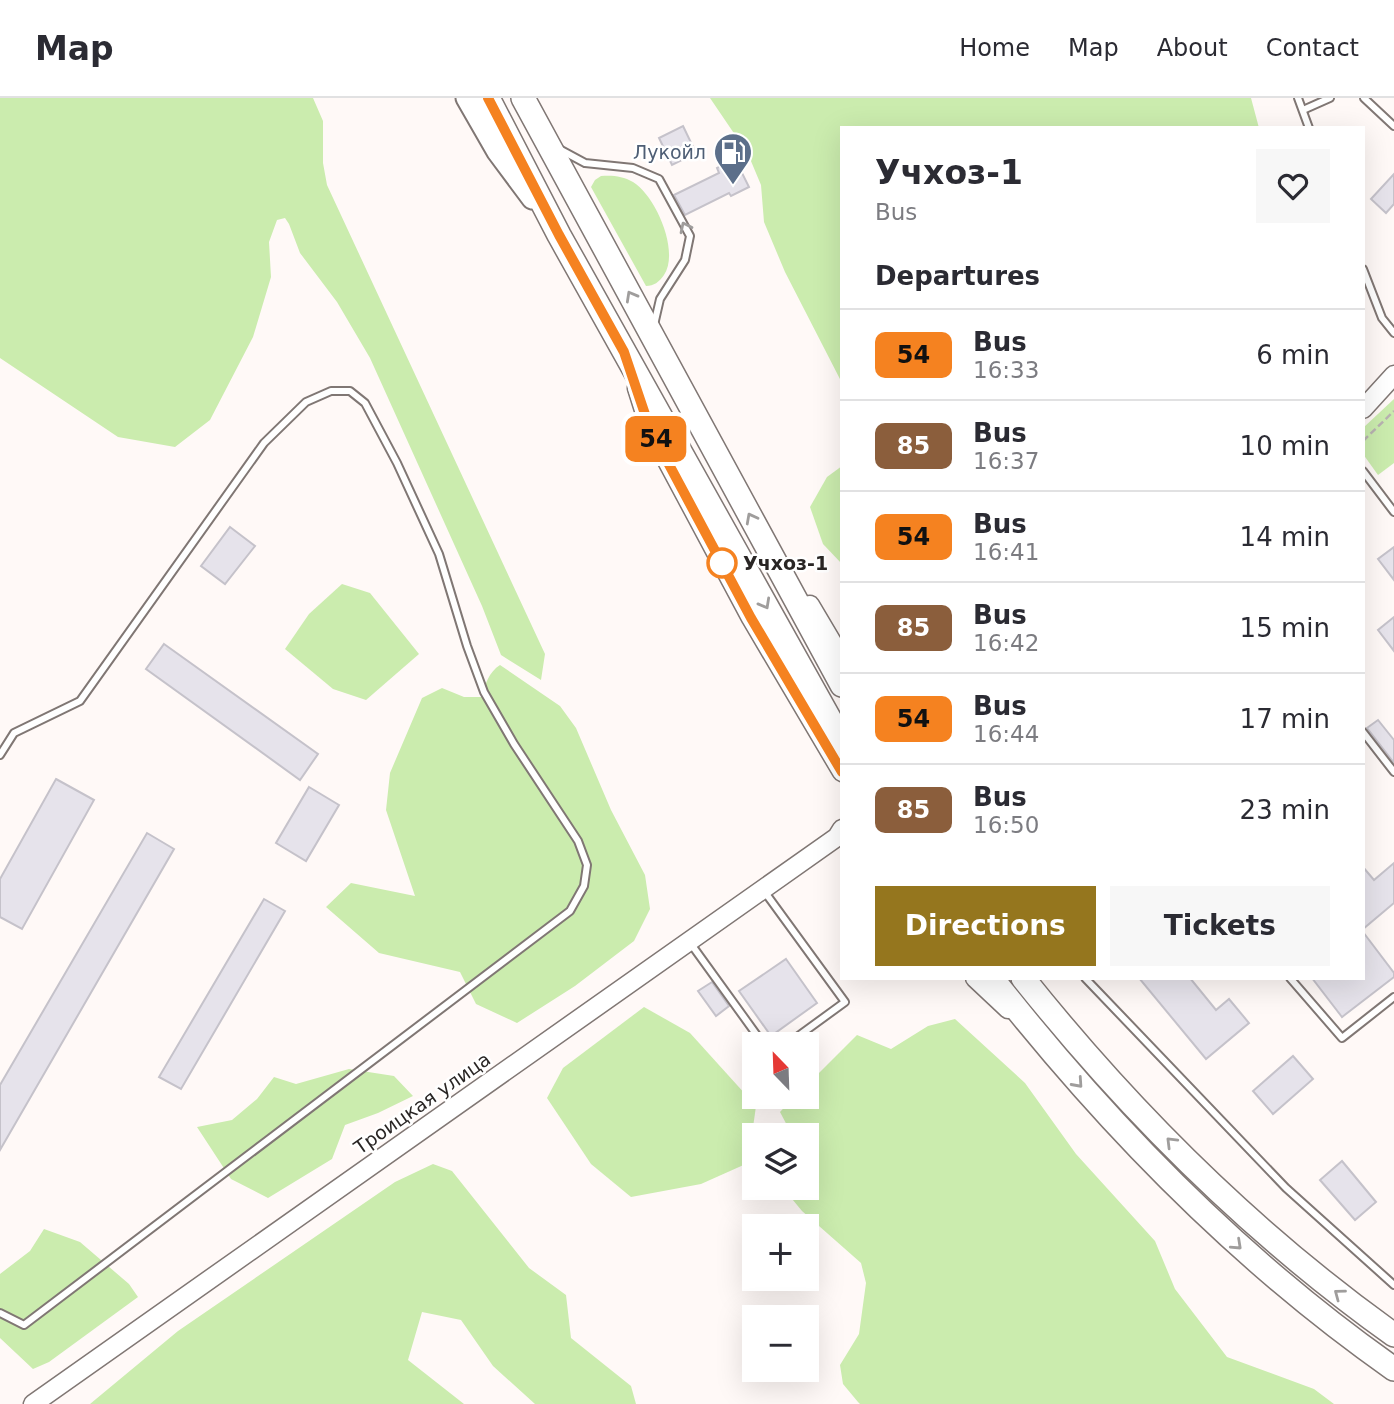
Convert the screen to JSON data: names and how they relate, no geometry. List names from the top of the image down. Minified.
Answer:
{"streets":{"street":["Троицкая улица"]},"places":{"fuel station":["Лукойл"],"other":["Учхоз-1"]},"lines":["bus line 54"],"north":"top left","page":{"header":"Map","nav":["Home","Map","About","Contact"],"on_map":"54","heading":[["Учхоз-1","Bus"],"Departures"],"list":[{"mark":"54","name":"Bus","note":"16:33","value":"6 min"},{"mark":"85","name":"Bus","note":"16:37","value":"10 min"},{"mark":"54","name":"Bus","note":"16:41","value":"14 min"},{"mark":"85","name":"Bus","note":"16:42","value":"15 min"},{"mark":"54","name":"Bus","note":"16:44","value":"17 min"},{"mark":"85","name":"Bus","note":"16:50","value":"23 min"}],"buttons":["Directions","Tickets"],"map_buttons":["+","−"]}}
